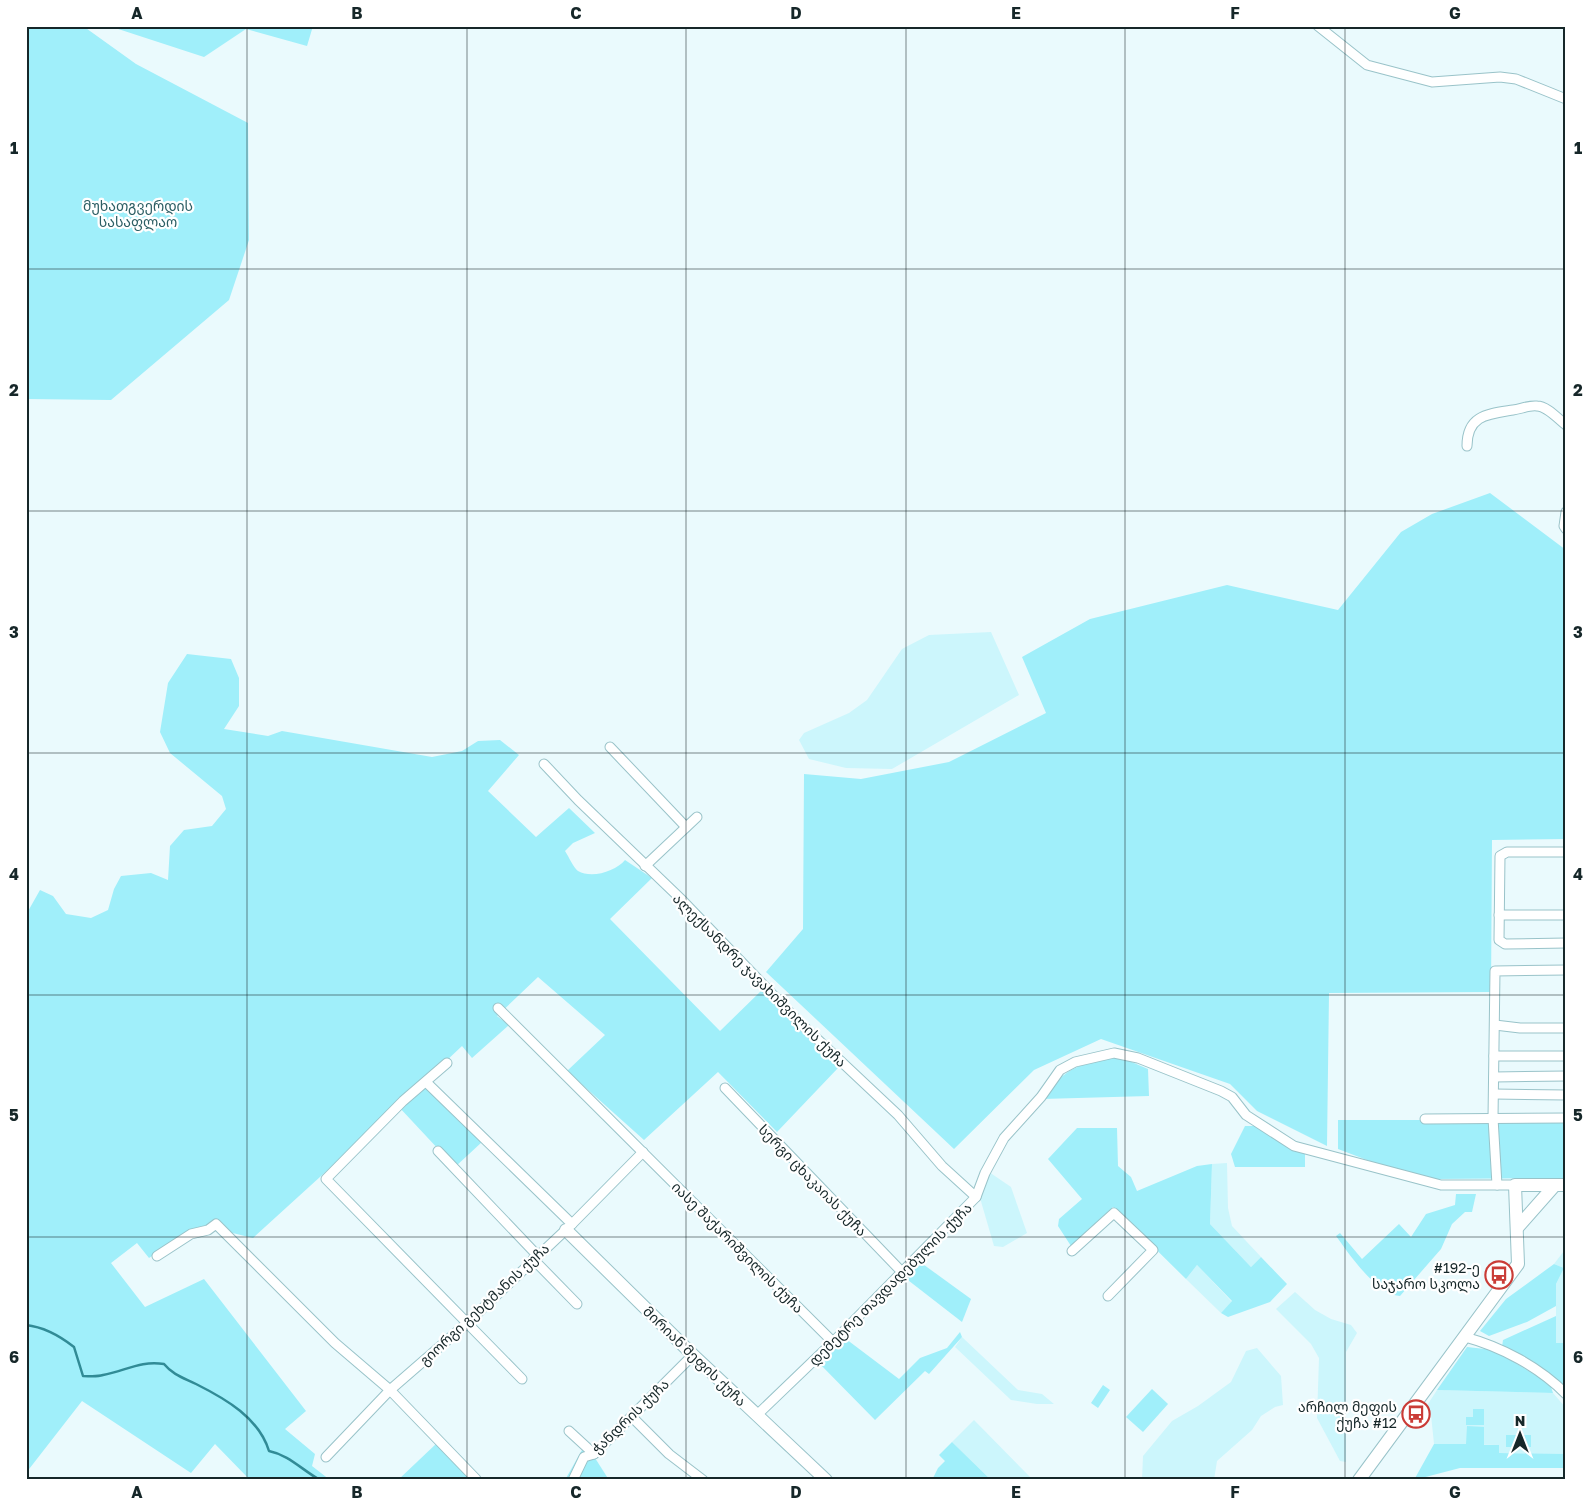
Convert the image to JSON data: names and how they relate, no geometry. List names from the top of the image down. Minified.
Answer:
{"streets":{"street":["ალექსანდრე ჯავახიშვილის ქუჩა","სერგი ცხაკაიას ქუჩა","იასე შაქარიშვილის ქუჩა","დემეტრე თავდადებულის ქუჩა","გიორგი გეხტმანის ქუჩა","მირიან მეფის ქუჩა","ჭანდრის ქუჩა"]},"crossings":[["ალექსანდრე ჯავახიშვილის ქუჩა","დემეტრე თავდადებულის ქუჩა"],["სერგი ცხაკაიას ქუჩა","დემეტრე თავდადებულის ქუჩა"],["იასე შაქარიშვილის ქუჩა","დემეტრე თავდადებულის ქუჩა"],["იასე შაქარიშვილის ქუჩა","გიორგი გეხტმანის ქუჩა"],["დემეტრე თავდადებულის ქუჩა","მირიან მეფის ქუჩა"],["გიორგი გეხტმანის ქუჩა","მირიან მეფის ქუჩა"],["მირიან მეფის ქუჩა","ჭანდრის ქუჩა"]],"parks":["მუხათგვერდის სასაფლაო"],"places":{"bus stop":["#192-ე საჯარო სკოლა","არჩილ მეფის ქუჩა #12"]},"north":"top","grid":{"columns":["A","B","C","D","E","F","G"],"rows":["1","2","3","4","5","6"]}}
